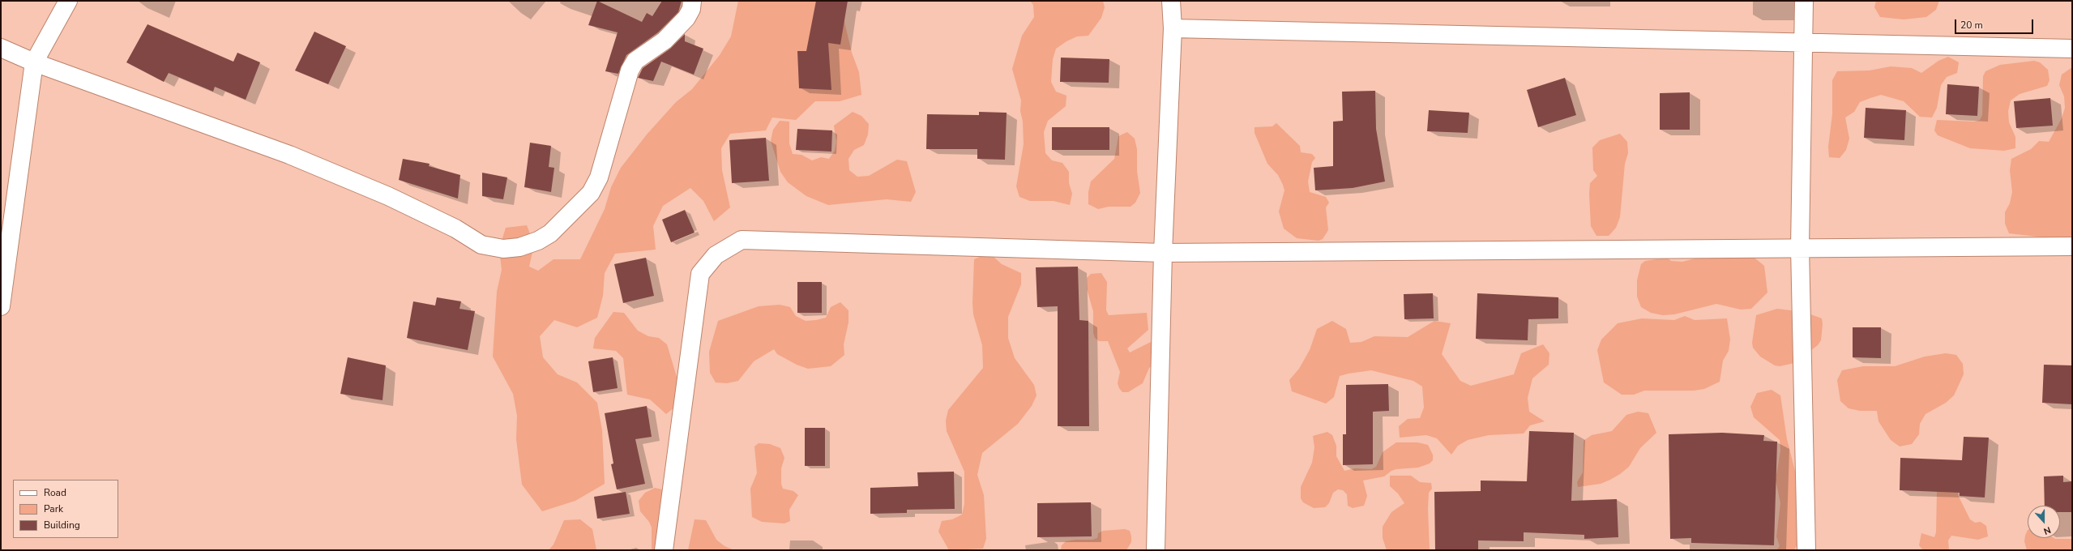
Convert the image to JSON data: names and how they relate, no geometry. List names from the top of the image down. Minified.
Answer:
{"legend":["Road","Park","Building"],"scale_bar":"20 m","north":"bottom"}
